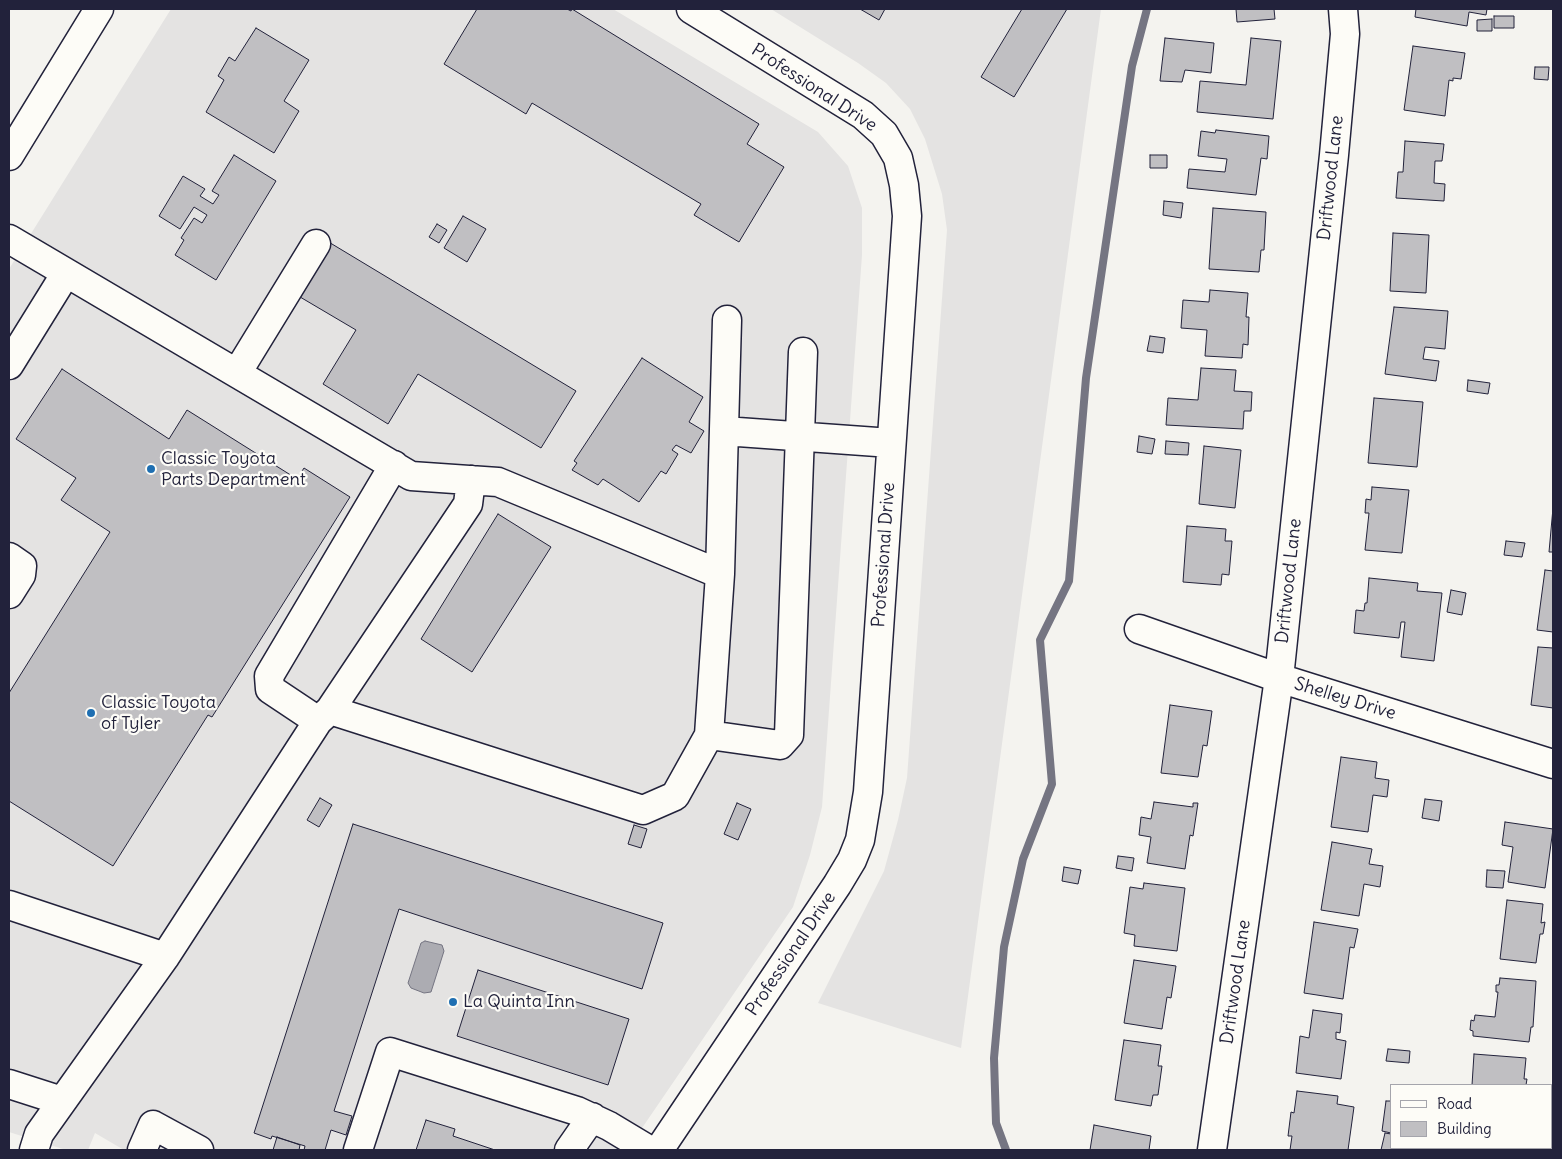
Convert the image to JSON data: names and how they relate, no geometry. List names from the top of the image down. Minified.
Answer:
{"streets":{"street":["Professional Drive","Driftwood Lane","Shelley Drive"]},"crossings":[["Driftwood Lane","Shelley Drive"]],"places":["Classic Toyota Parts Department","Classic Toyota of Tyler","La Quinta Inn"],"legend":["Road","Building"]}
